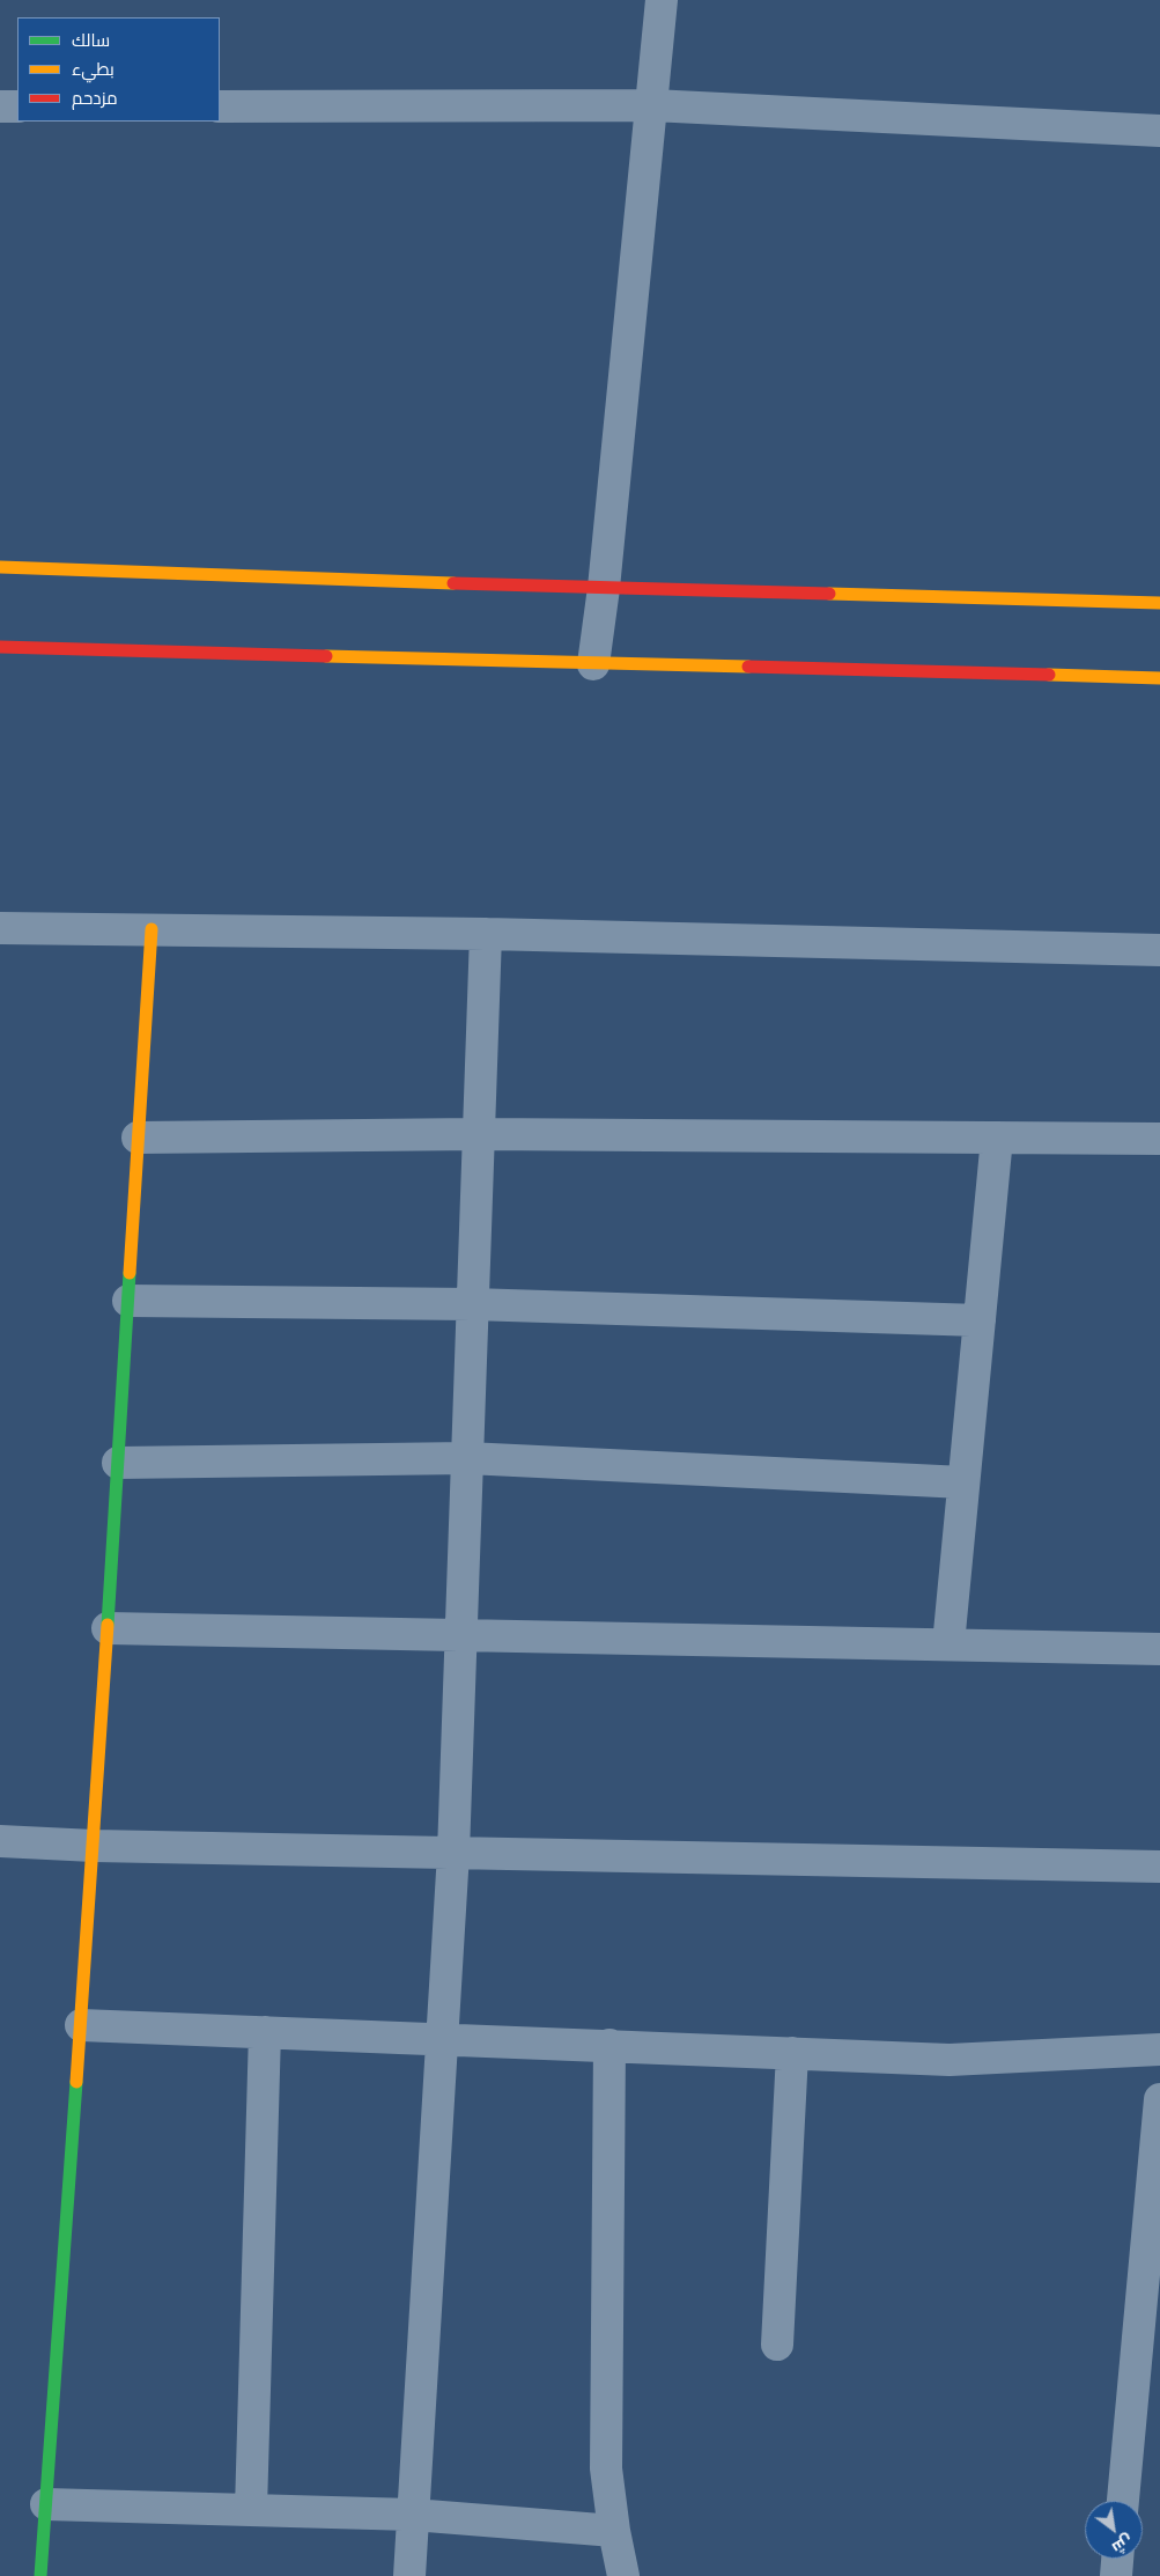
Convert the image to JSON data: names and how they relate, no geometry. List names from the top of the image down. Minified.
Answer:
{"legend":["سالك","بطيء","مزدحم"],"north":"bottom right"}
